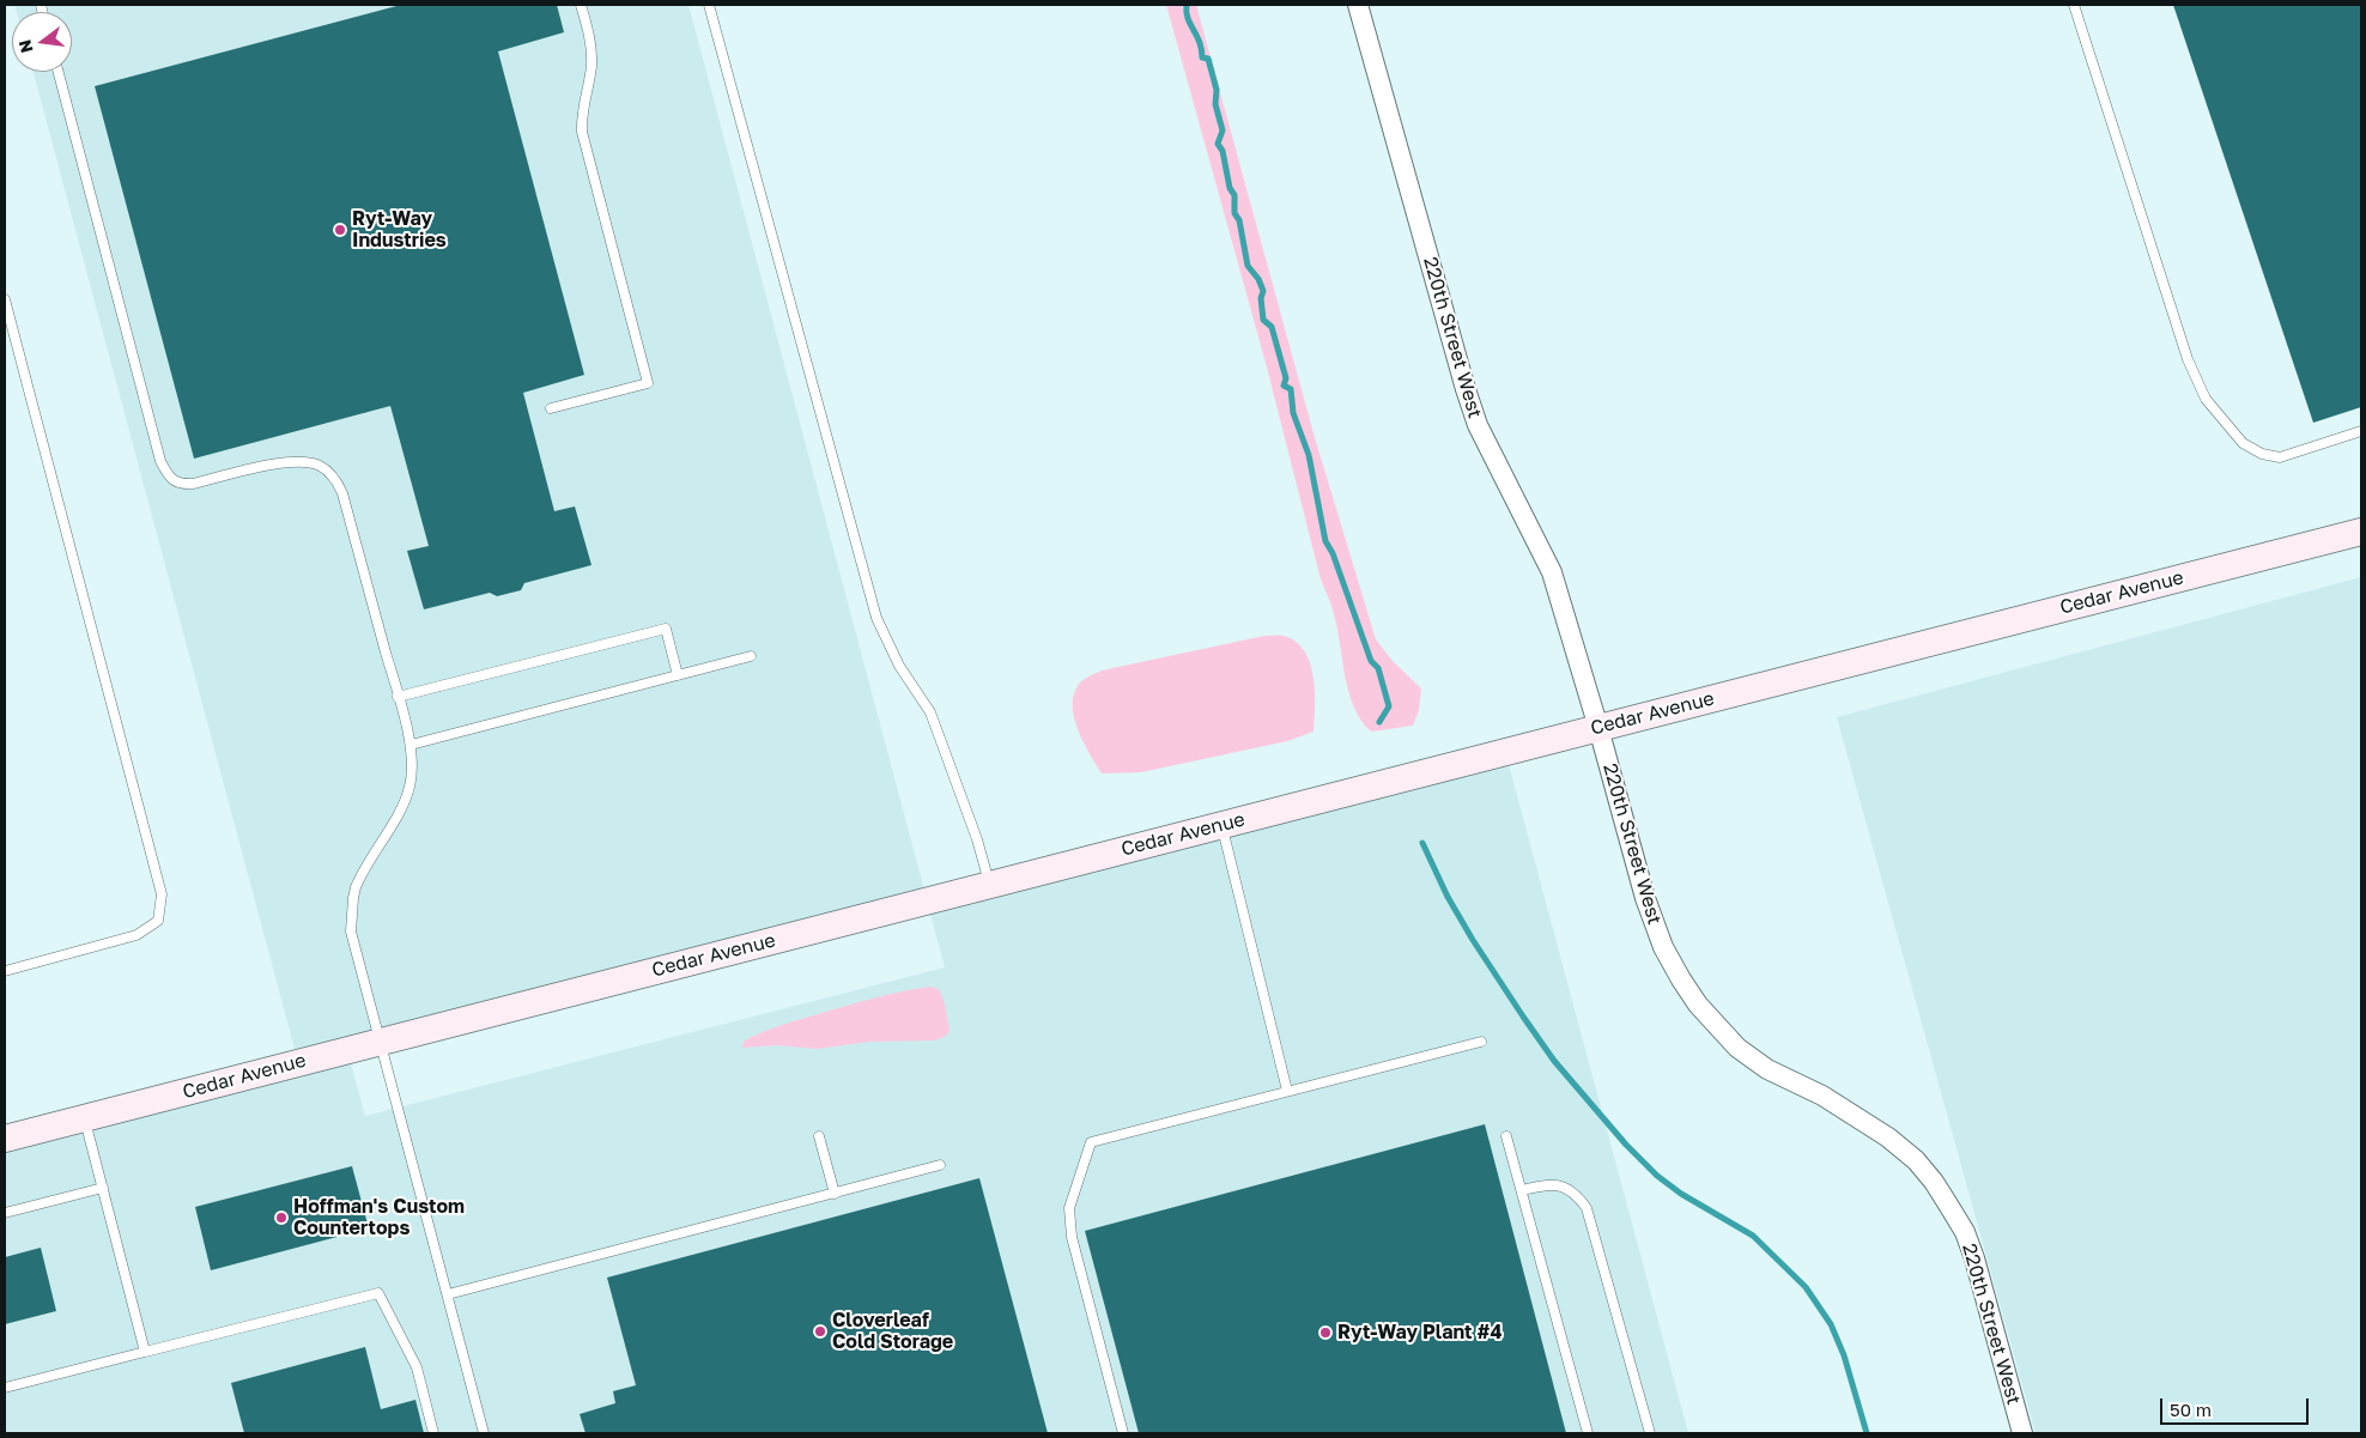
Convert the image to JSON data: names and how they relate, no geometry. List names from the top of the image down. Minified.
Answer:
{"streets":{"main road":["Cedar Avenue"],"street":["220th Street West"]},"crossings":[["220th Street West","Cedar Avenue"]],"places":["Ryt-Way Industries","Hoffman's Custom Countertops","Cloverleaf Cold Storage","Ryt-Way Plant #4"],"scale_bar":"50 m","north":"left"}
